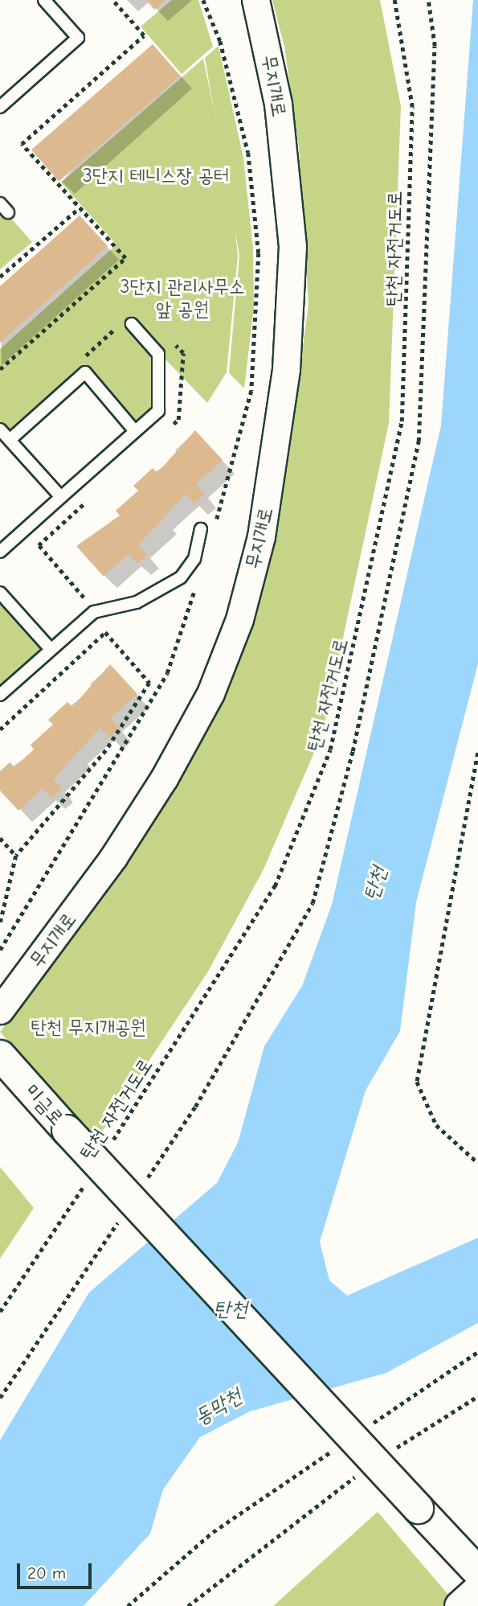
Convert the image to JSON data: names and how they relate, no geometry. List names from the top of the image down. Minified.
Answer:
{"streets":{"main road":["미금로"],"street":["무지개로"],"path":["탄천 자전거도로"]},"water":["탄천","동막천"],"parks":["3단지 테니스장 공터","3단지 관리사무소 앞 공원","탄천 무지개공원"],"scale_bar":"20 m"}
